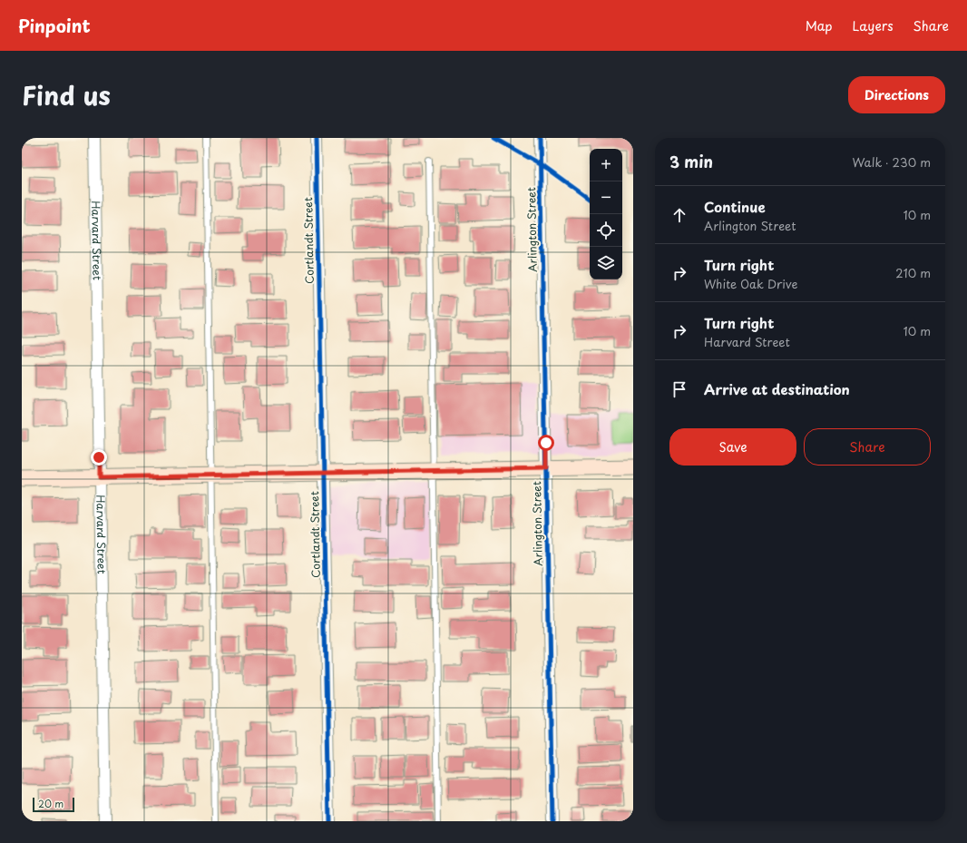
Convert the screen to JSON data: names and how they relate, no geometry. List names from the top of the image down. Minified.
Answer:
{"streets":{"street":["Arlington Street","Harvard Street","Cortlandt Street"]},"scale_bar":"20 m","page":{"header":"Pinpoint","nav":["Map","Layers","Share"],"title":"Find us","buttons":["Directions",["Save","Share"]],"heading":["3 min","Walk · 230 m"],"map_buttons":["+","−"],"list":[["Continue","Arlington Street","10 m"],["Turn right","White Oak Drive","210 m"],["Turn right","Harvard Street","10 m"],"Arrive at destination"],"scale":"20 m"}}
